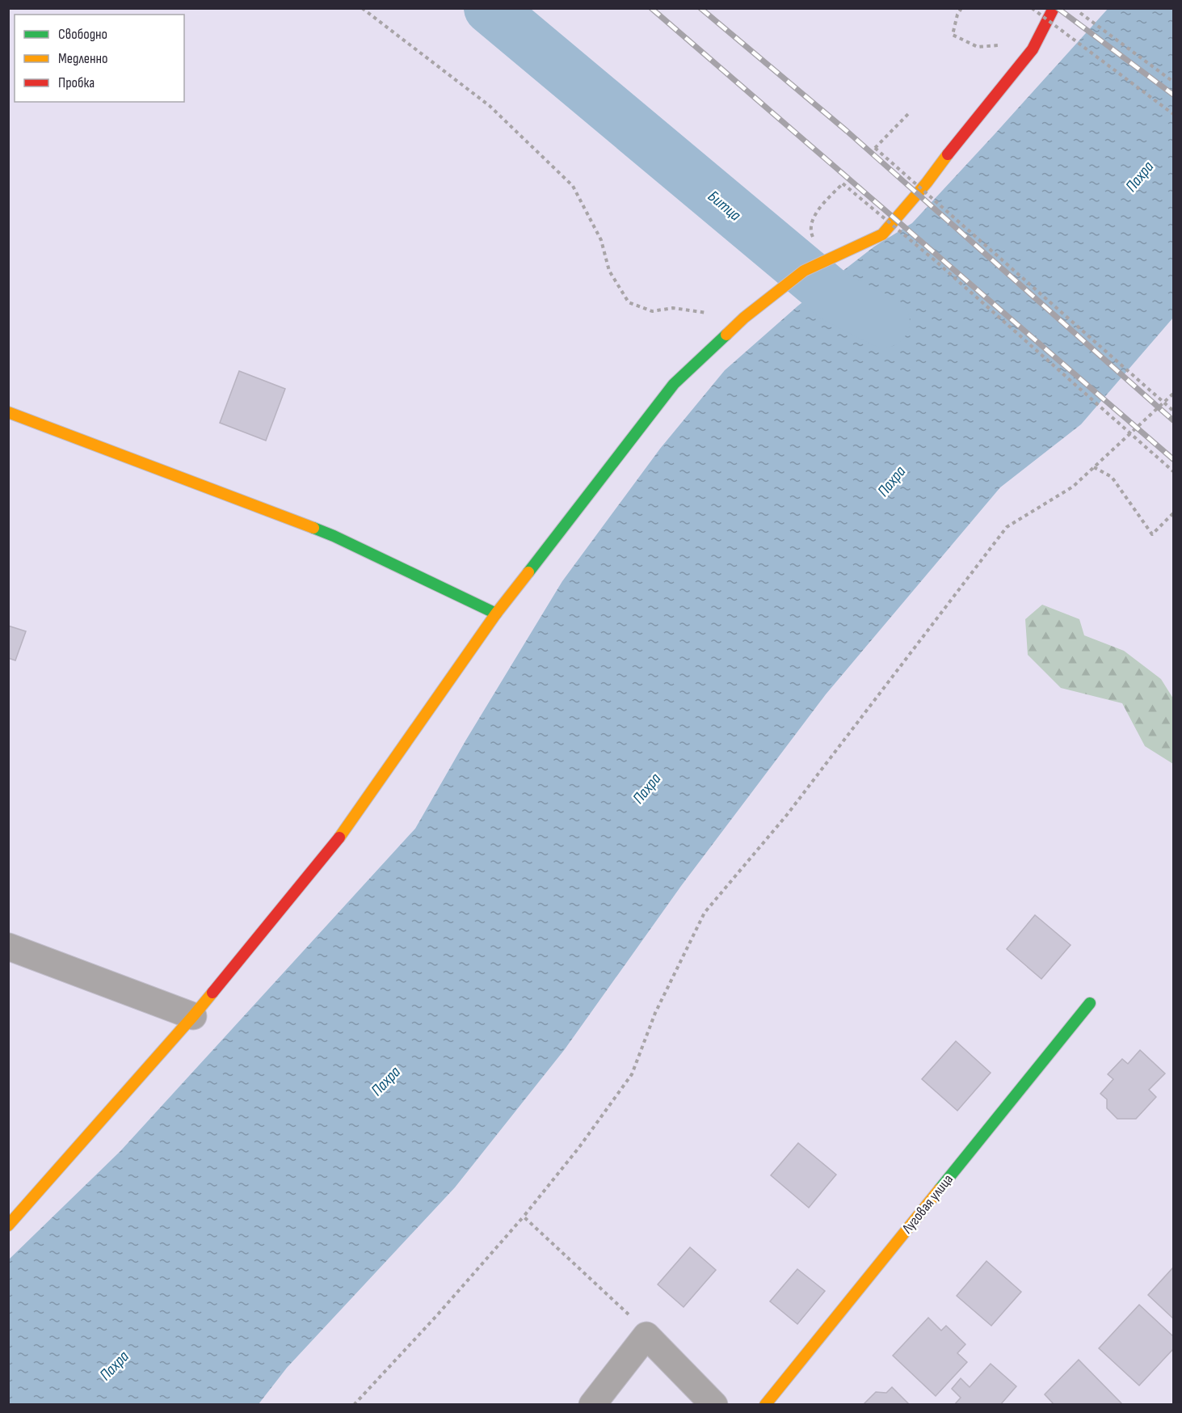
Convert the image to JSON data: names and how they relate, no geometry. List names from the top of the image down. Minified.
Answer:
{"streets":{"street":["Луговая улица"]},"water":["Пахра","Битца"],"legend":["Свободно","Медленно","Пробка"]}
